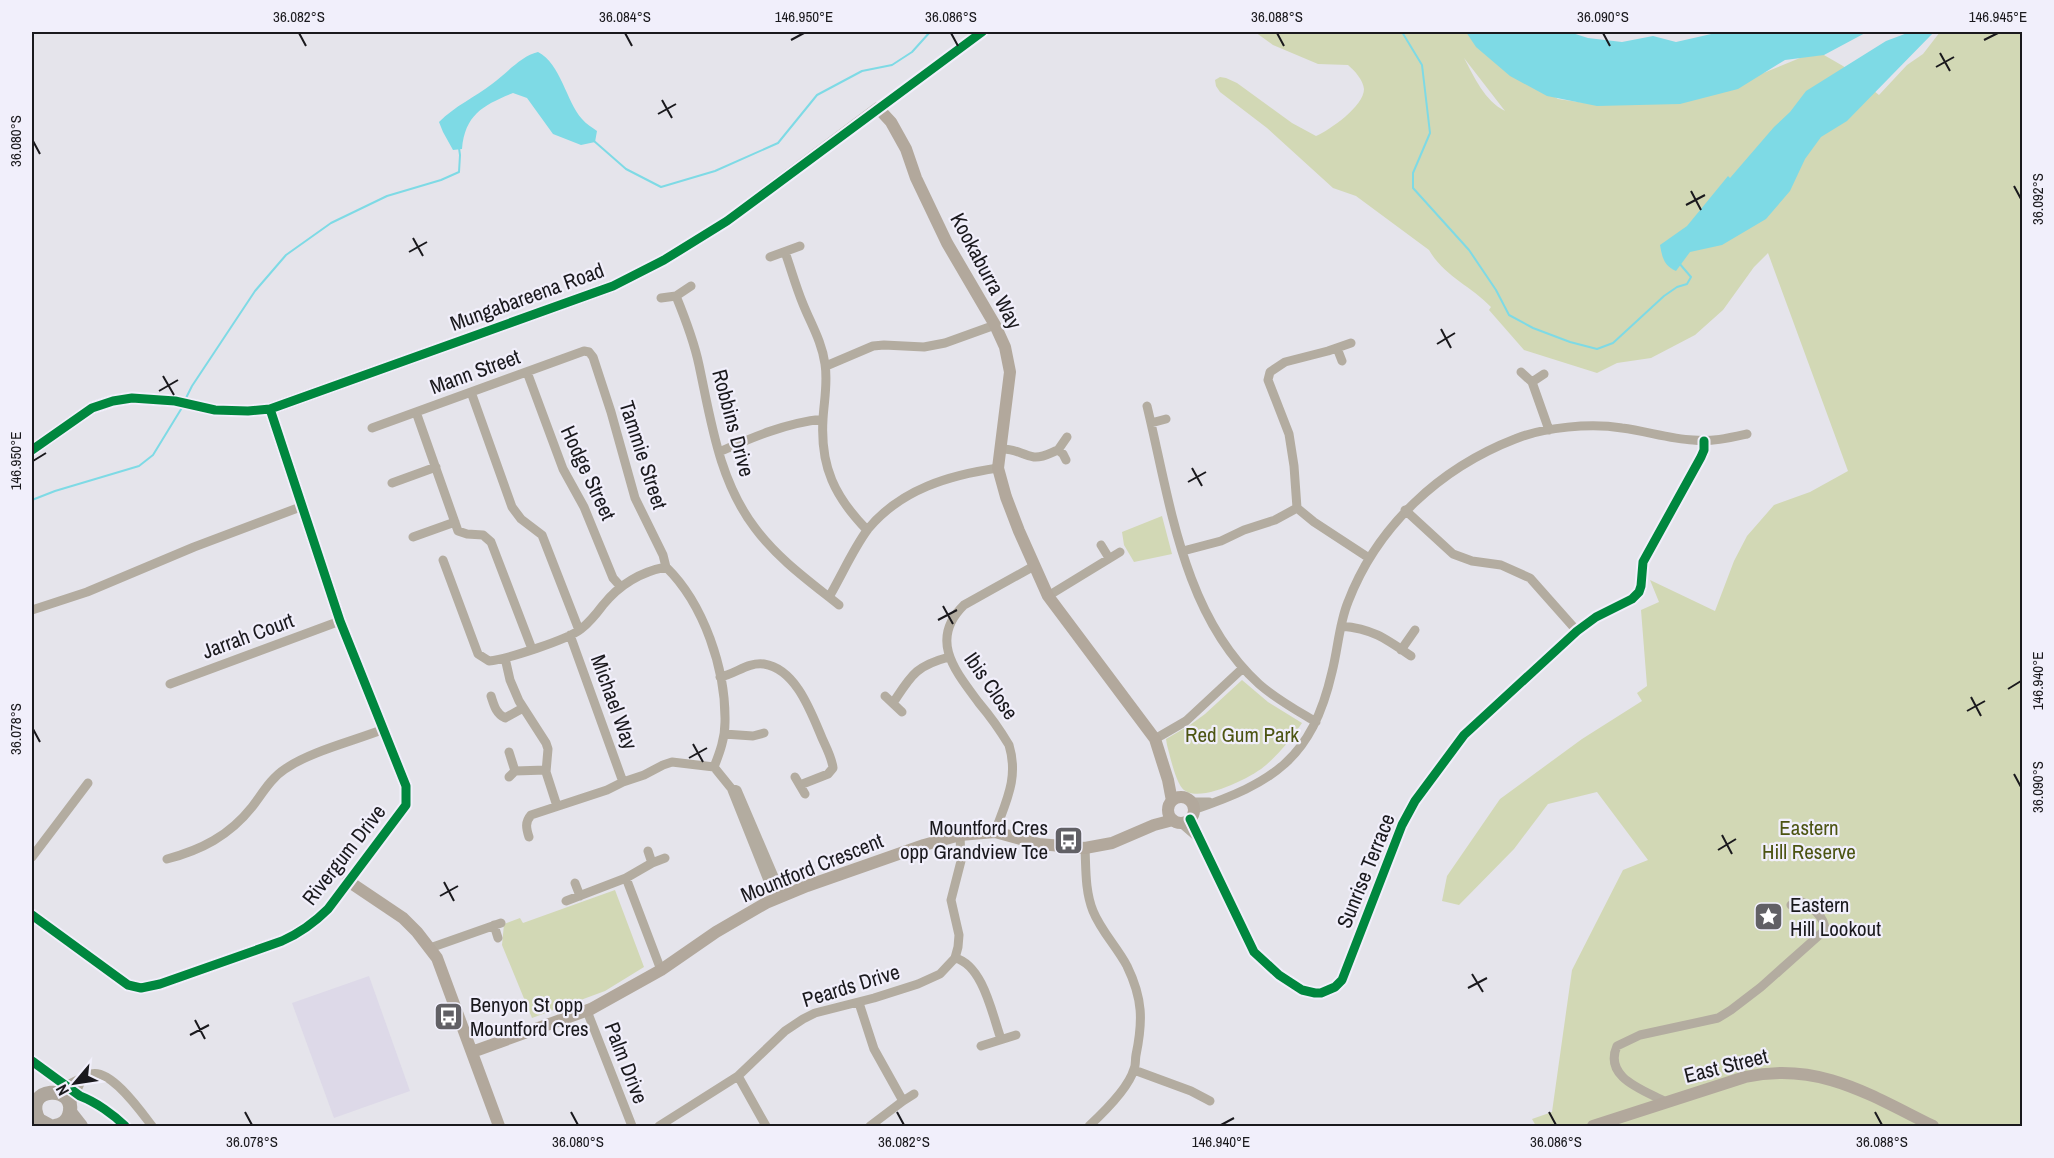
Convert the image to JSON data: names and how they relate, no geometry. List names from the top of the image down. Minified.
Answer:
{"streets":{"street":["Kookaburra Way","Mungabareena Road","Mann Street","Robbins Drive","Tammie Street","Hodge Street","Jarrah Court","Ibis Close","Michael Way","Rivergum Drive","Mountford Crescent","Sunrise Terrace","Peards Drive","Palm Drive","East Street"]},"crossings":[["Kookaburra Way","Mungabareena Road"],["Kookaburra Way","Ibis Close"],["Kookaburra Way","Mountford Crescent"],["Kookaburra Way","Sunrise Terrace"],["Mungabareena Road","Rivergum Drive"],["Mann Street","Tammie Street"],["Mann Street","Hodge Street"],["Mann Street","Michael Way"],["Jarrah Court","Rivergum Drive"],["Ibis Close","Mountford Crescent"],["Mountford Crescent","Sunrise Terrace"],["Mountford Crescent","Palm Drive"]],"parks":["Red Gum Park","Eastern Hill Reserve"],"places":{"bus stop":["Mountford Cres opp Grandview Tce","Benyon St opp Mountford Cres"],"place":["Eastern Hill Lookout"]},"north":"bottom left","coordinates":["36.082°S","36.084°S","146.950°E","36.086°S","36.088°S","36.090°S","146.945°E","36.080°S","36.092°S","146.940°E","36.078°S"]}
